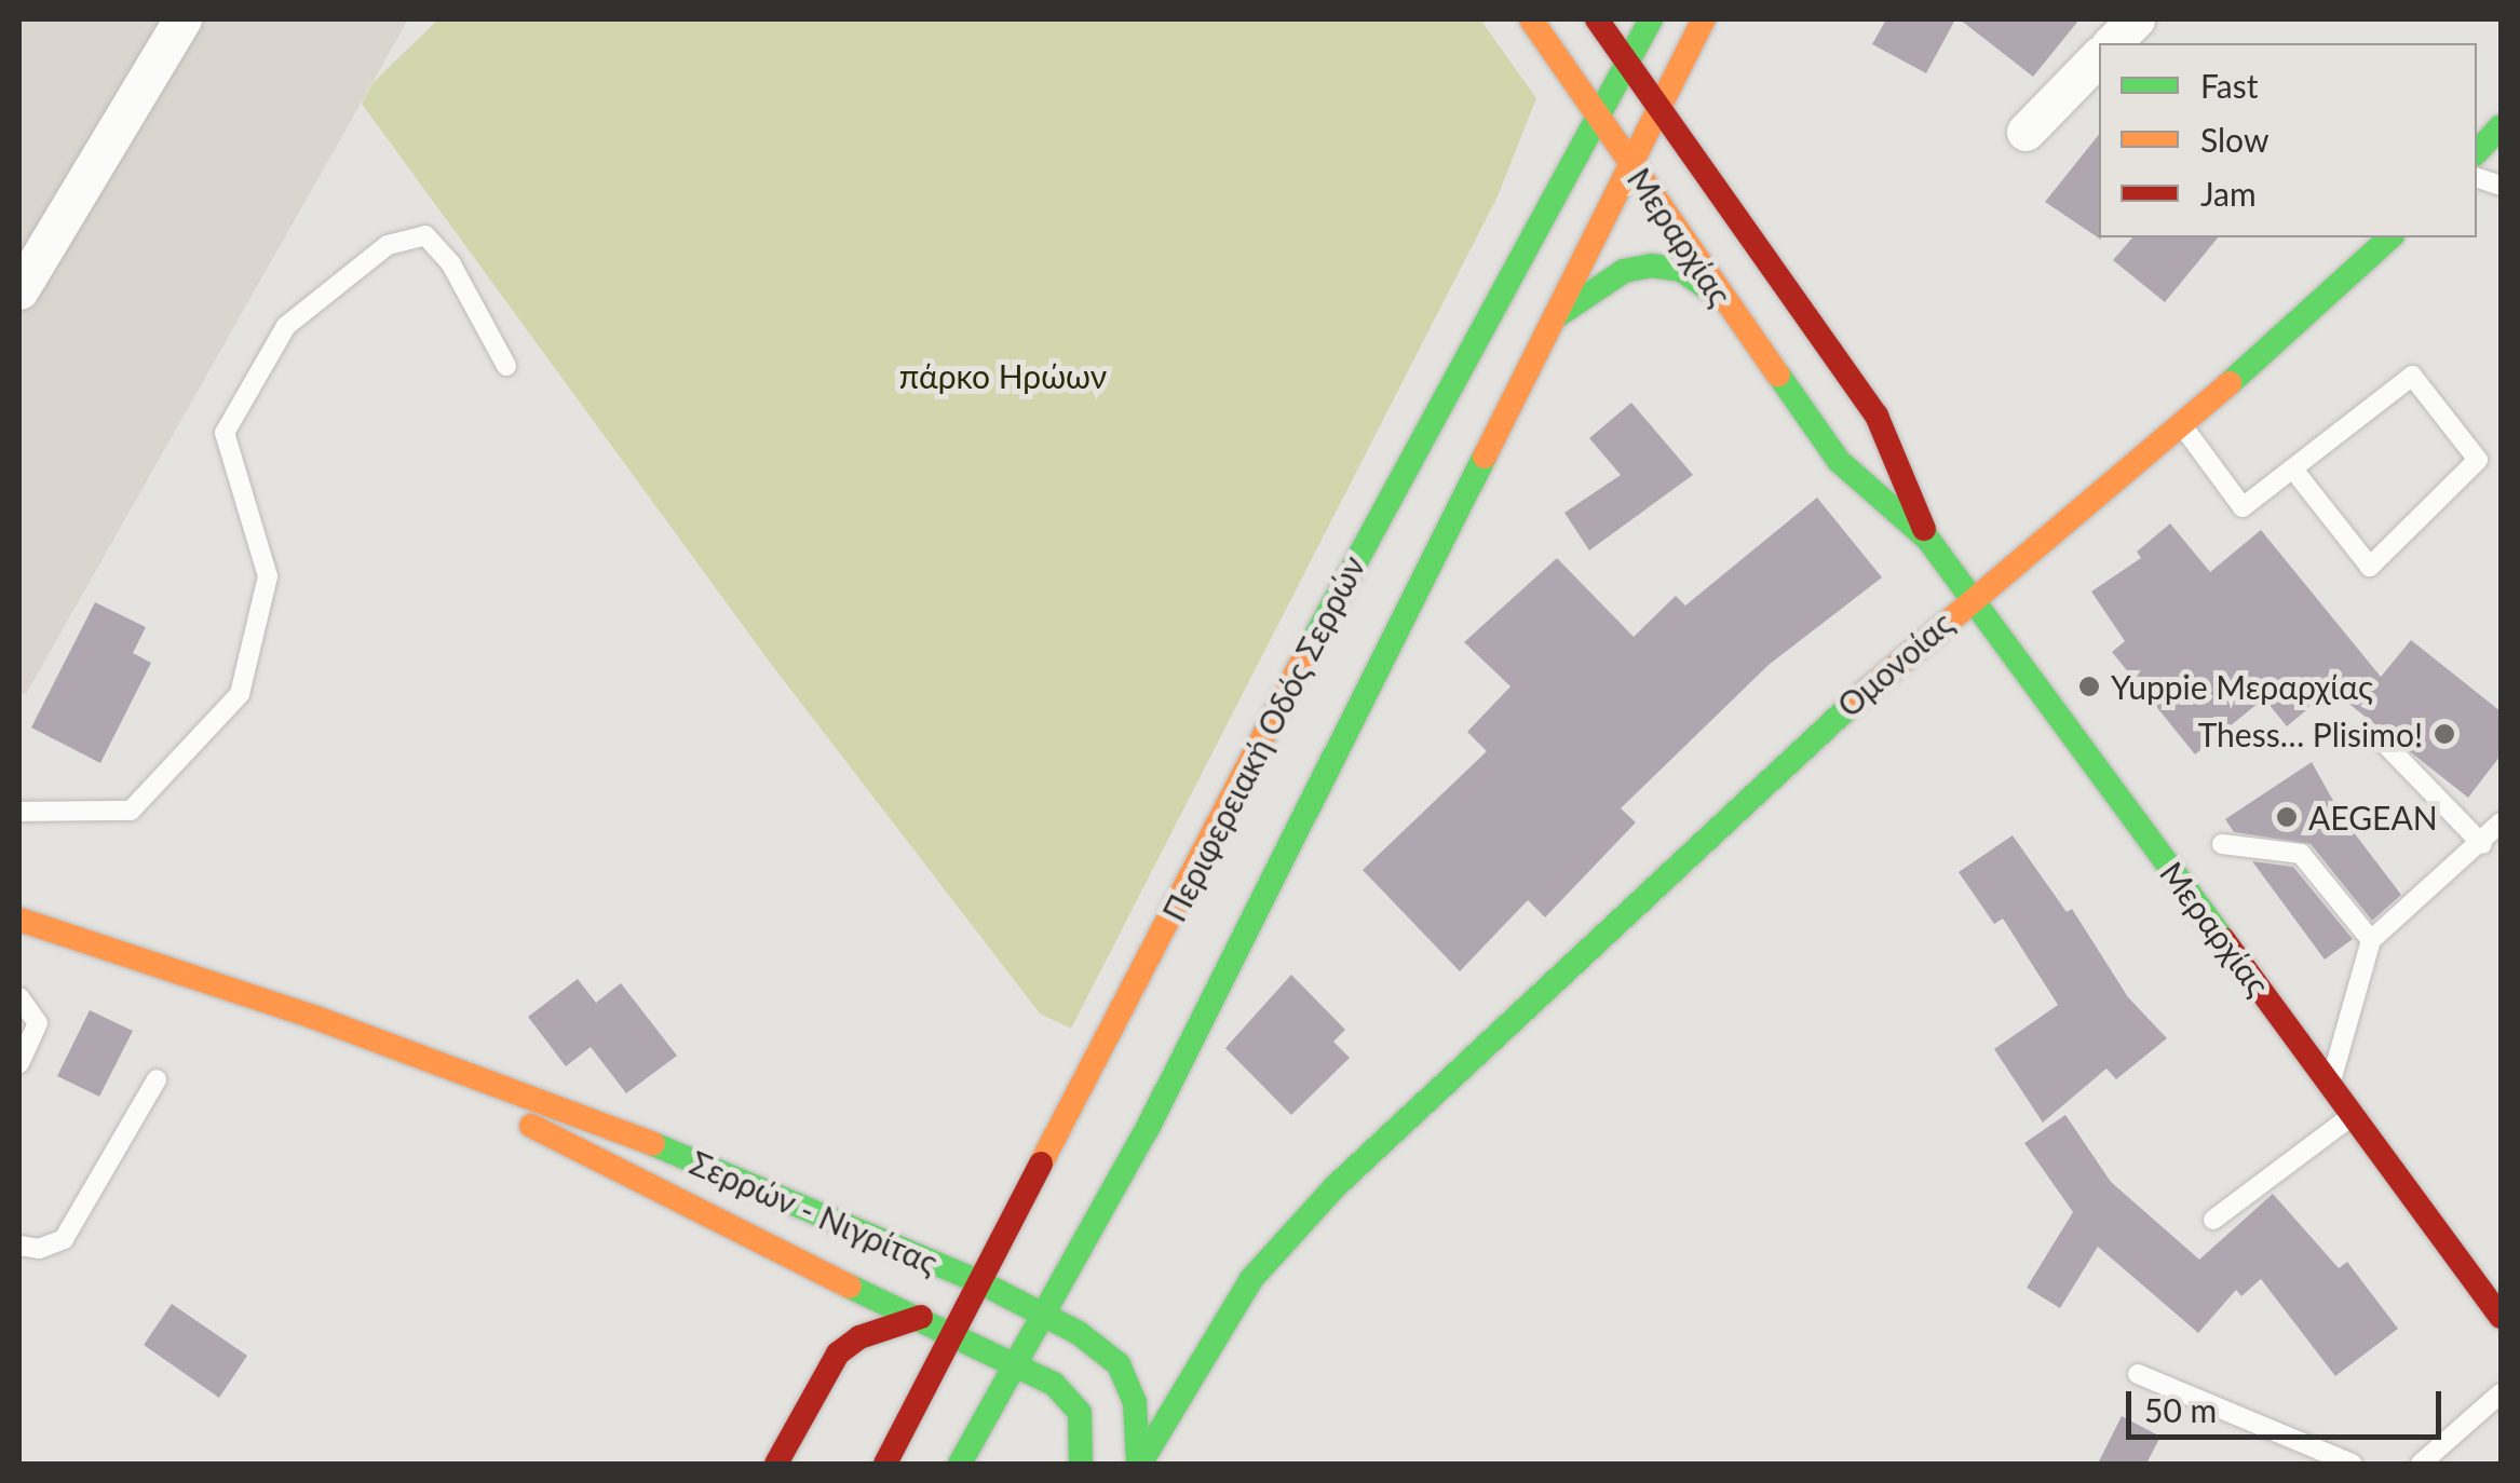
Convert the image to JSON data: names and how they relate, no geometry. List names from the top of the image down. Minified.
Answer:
{"streets":{"main road":["Μεραρχίας","Ομονοίας","Περιφερειακή Οδός Σερρών","Σερρών - Νιγρίτας"]},"crossings":[["Μεραρχίας","Ομονοίας"],["Μεραρχίας","Περιφερειακή Οδός Σερρών"],["Ομονοίας","Σερρών - Νιγρίτας"],["Περιφερειακή Οδός Σερρών","Σερρών - Νιγρίτας"]],"parks":["πάρκο Ηρώων"],"places":["Yuppie Μεραρχίας","Thess… Plisimo!","AEGEAN"],"legend":["Fast","Slow","Jam"],"scale_bar":"50 m"}
